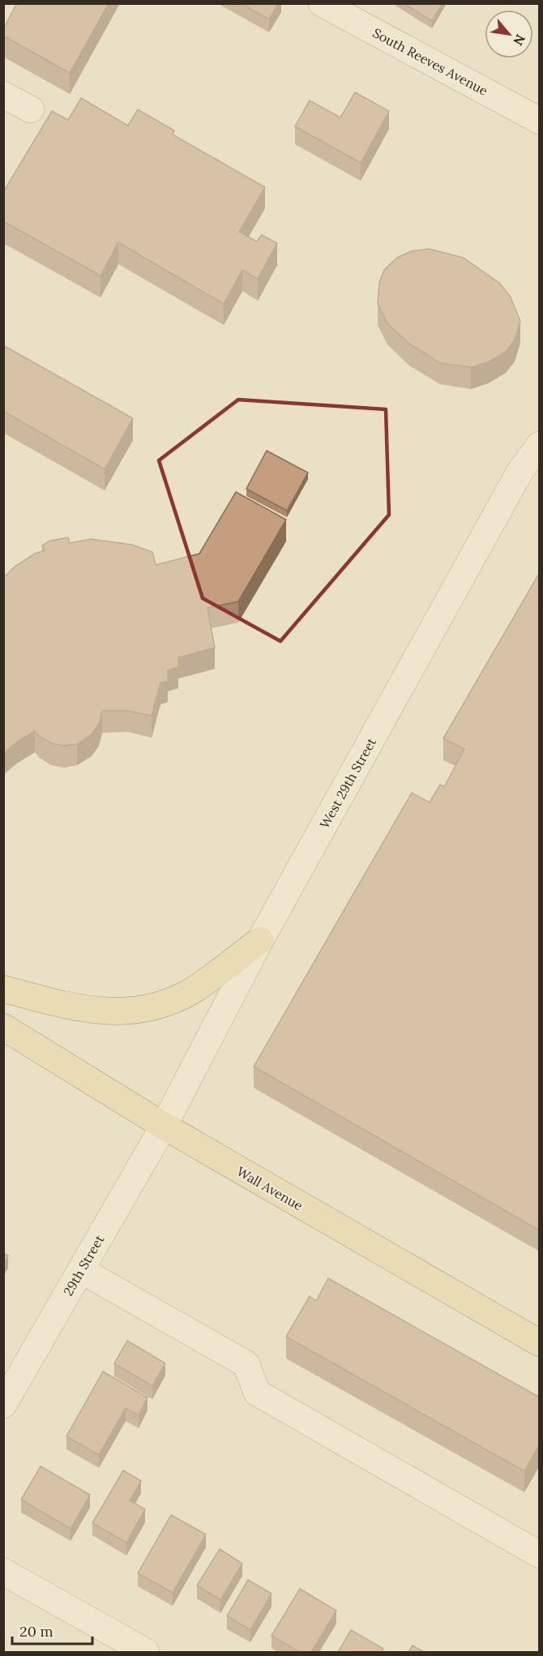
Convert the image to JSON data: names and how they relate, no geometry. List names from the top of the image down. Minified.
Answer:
{"streets":{"main road":["Wall Avenue"],"street":["South Reeves Avenue","West 29th Street","29th Street"]},"crossings":[["West 29th Street","Wall Avenue"],["West 29th Street","29th Street"],["Wall Avenue","29th Street"]],"scale_bar":"20 m","north":"bottom right"}
